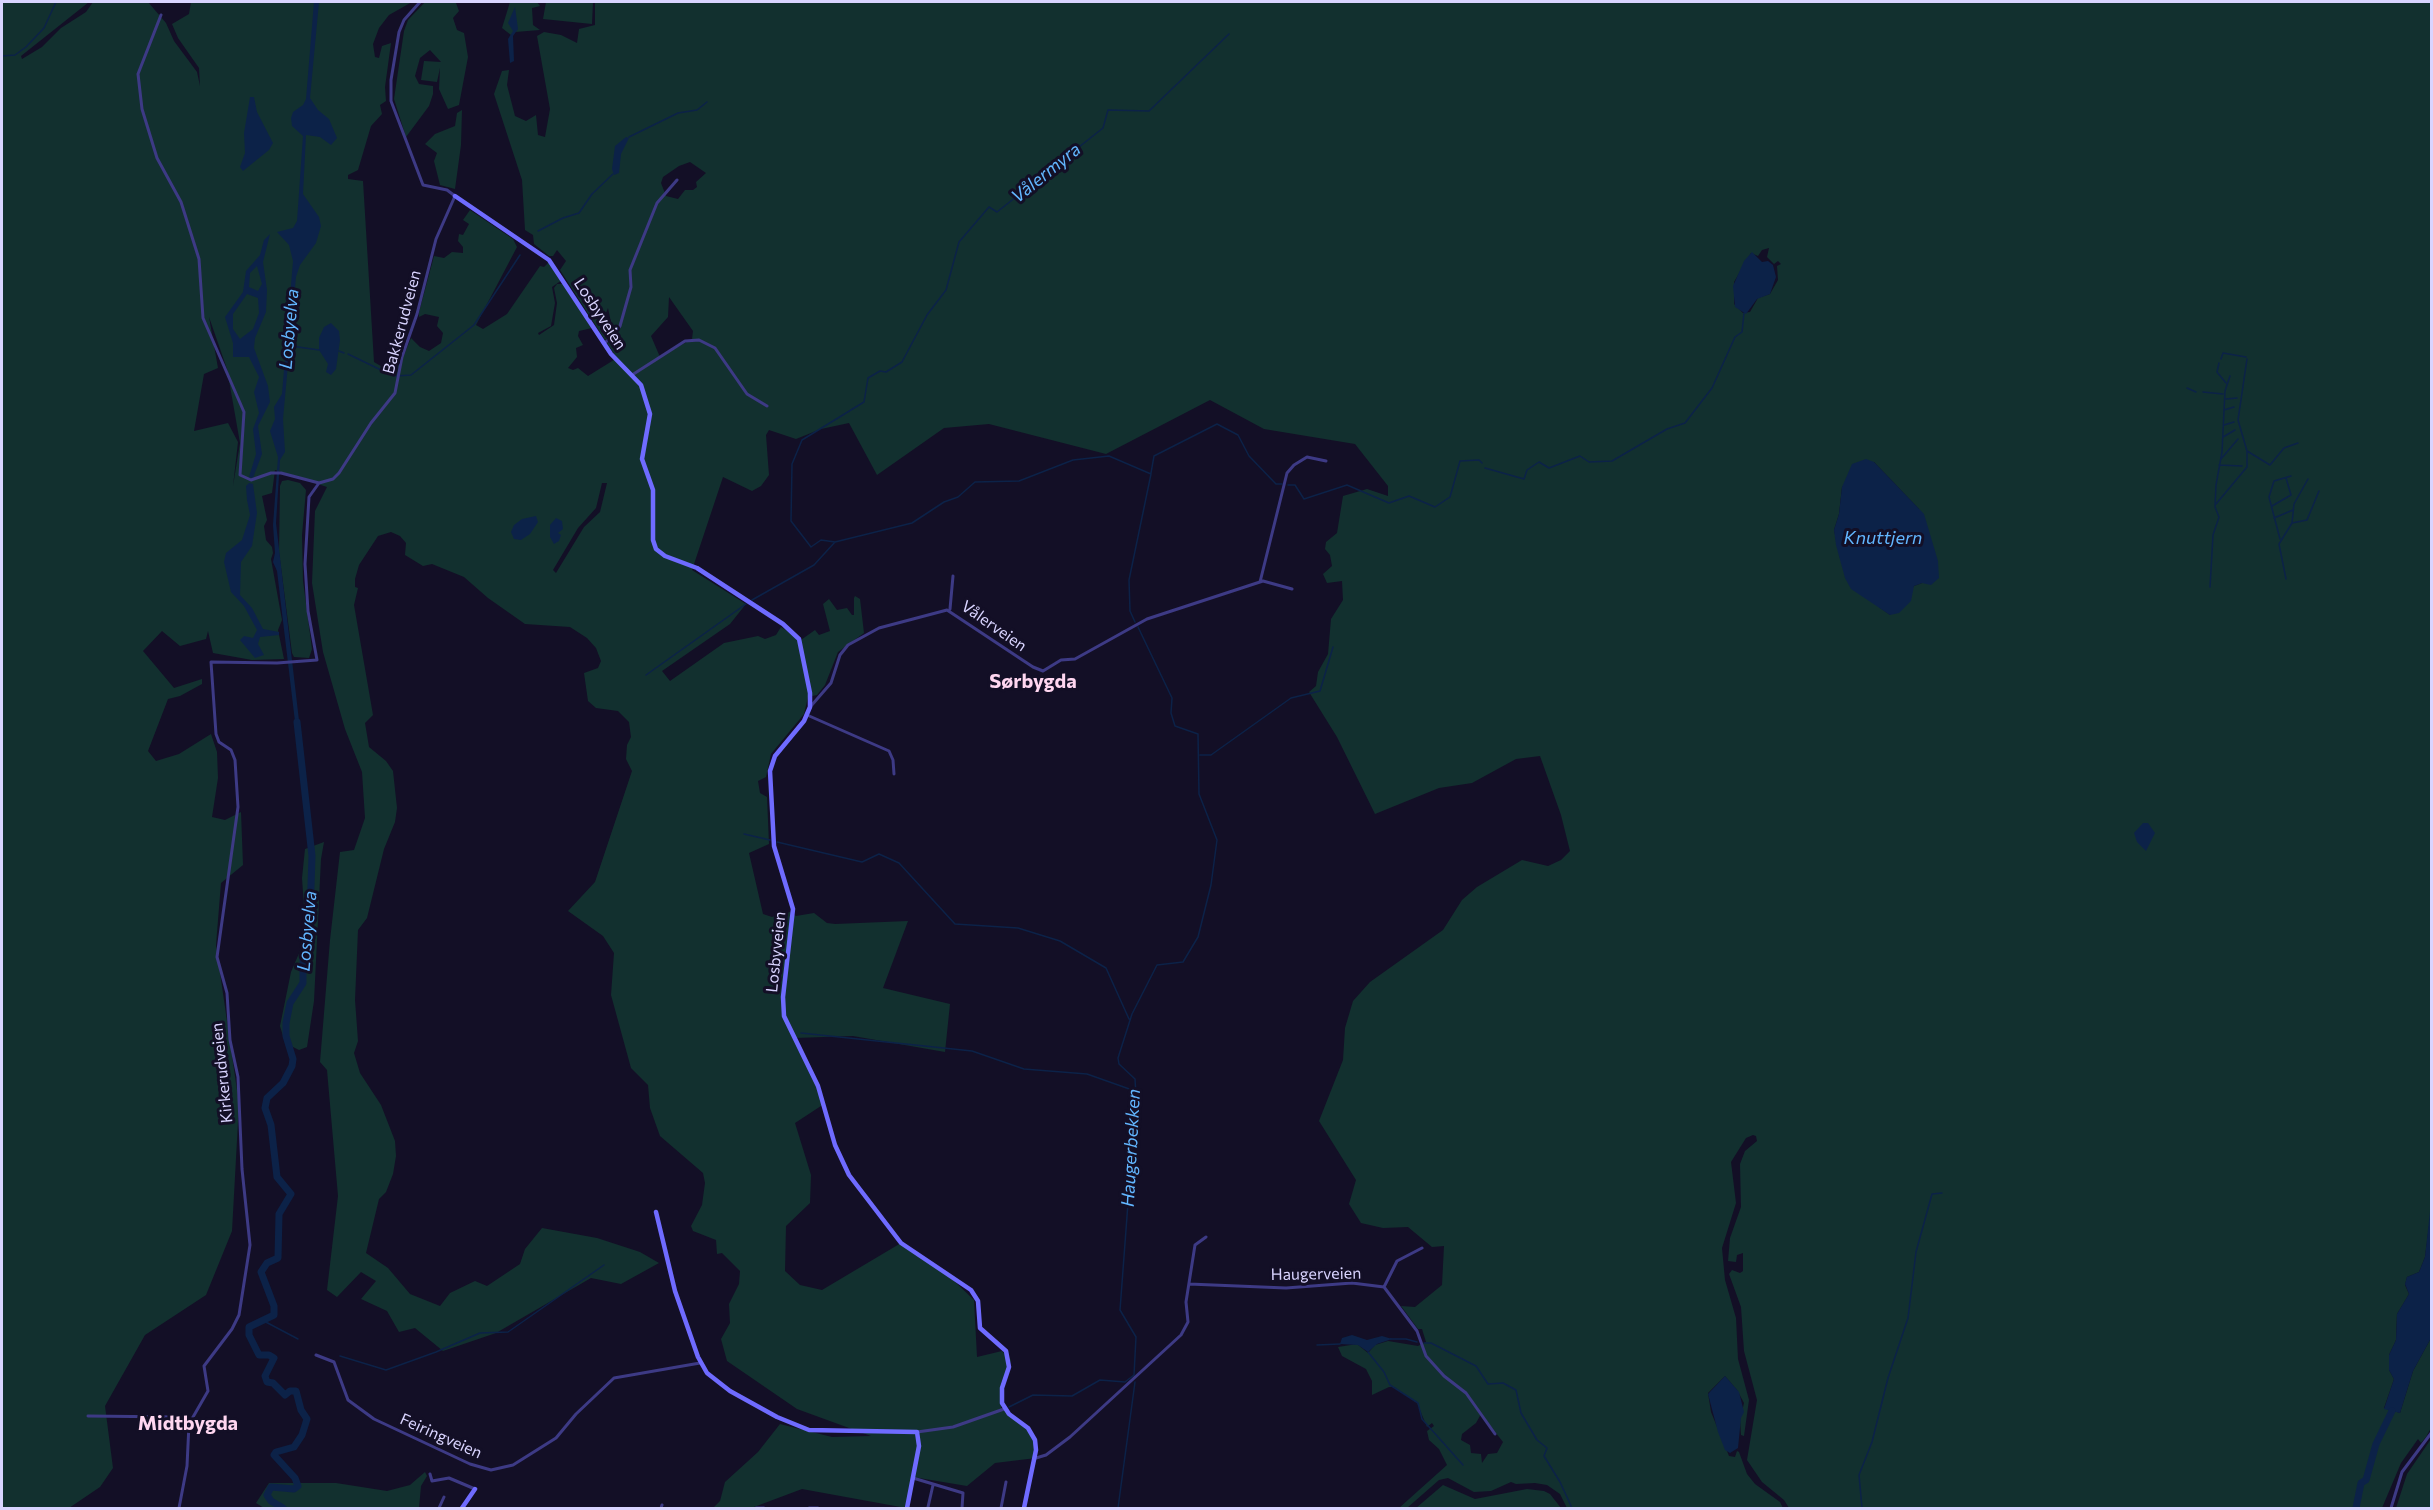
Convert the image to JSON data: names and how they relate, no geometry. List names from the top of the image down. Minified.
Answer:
{"streets":{"main road":["Losbyveien"],"street":["Bakkerudveien","Vålerveien","Kirkerudveien","Haugerveien","Feiringveien"]},"crossings":[["Losbyveien","Bakkerudveien"],["Losbyveien","Vålerveien"],["Bakkerudveien","Kirkerudveien"]],"districts":["Sørbygda","Midtbygda"],"water":["Vålermyra","Losbyelva","Knuttjern","Haugerbekken"]}
